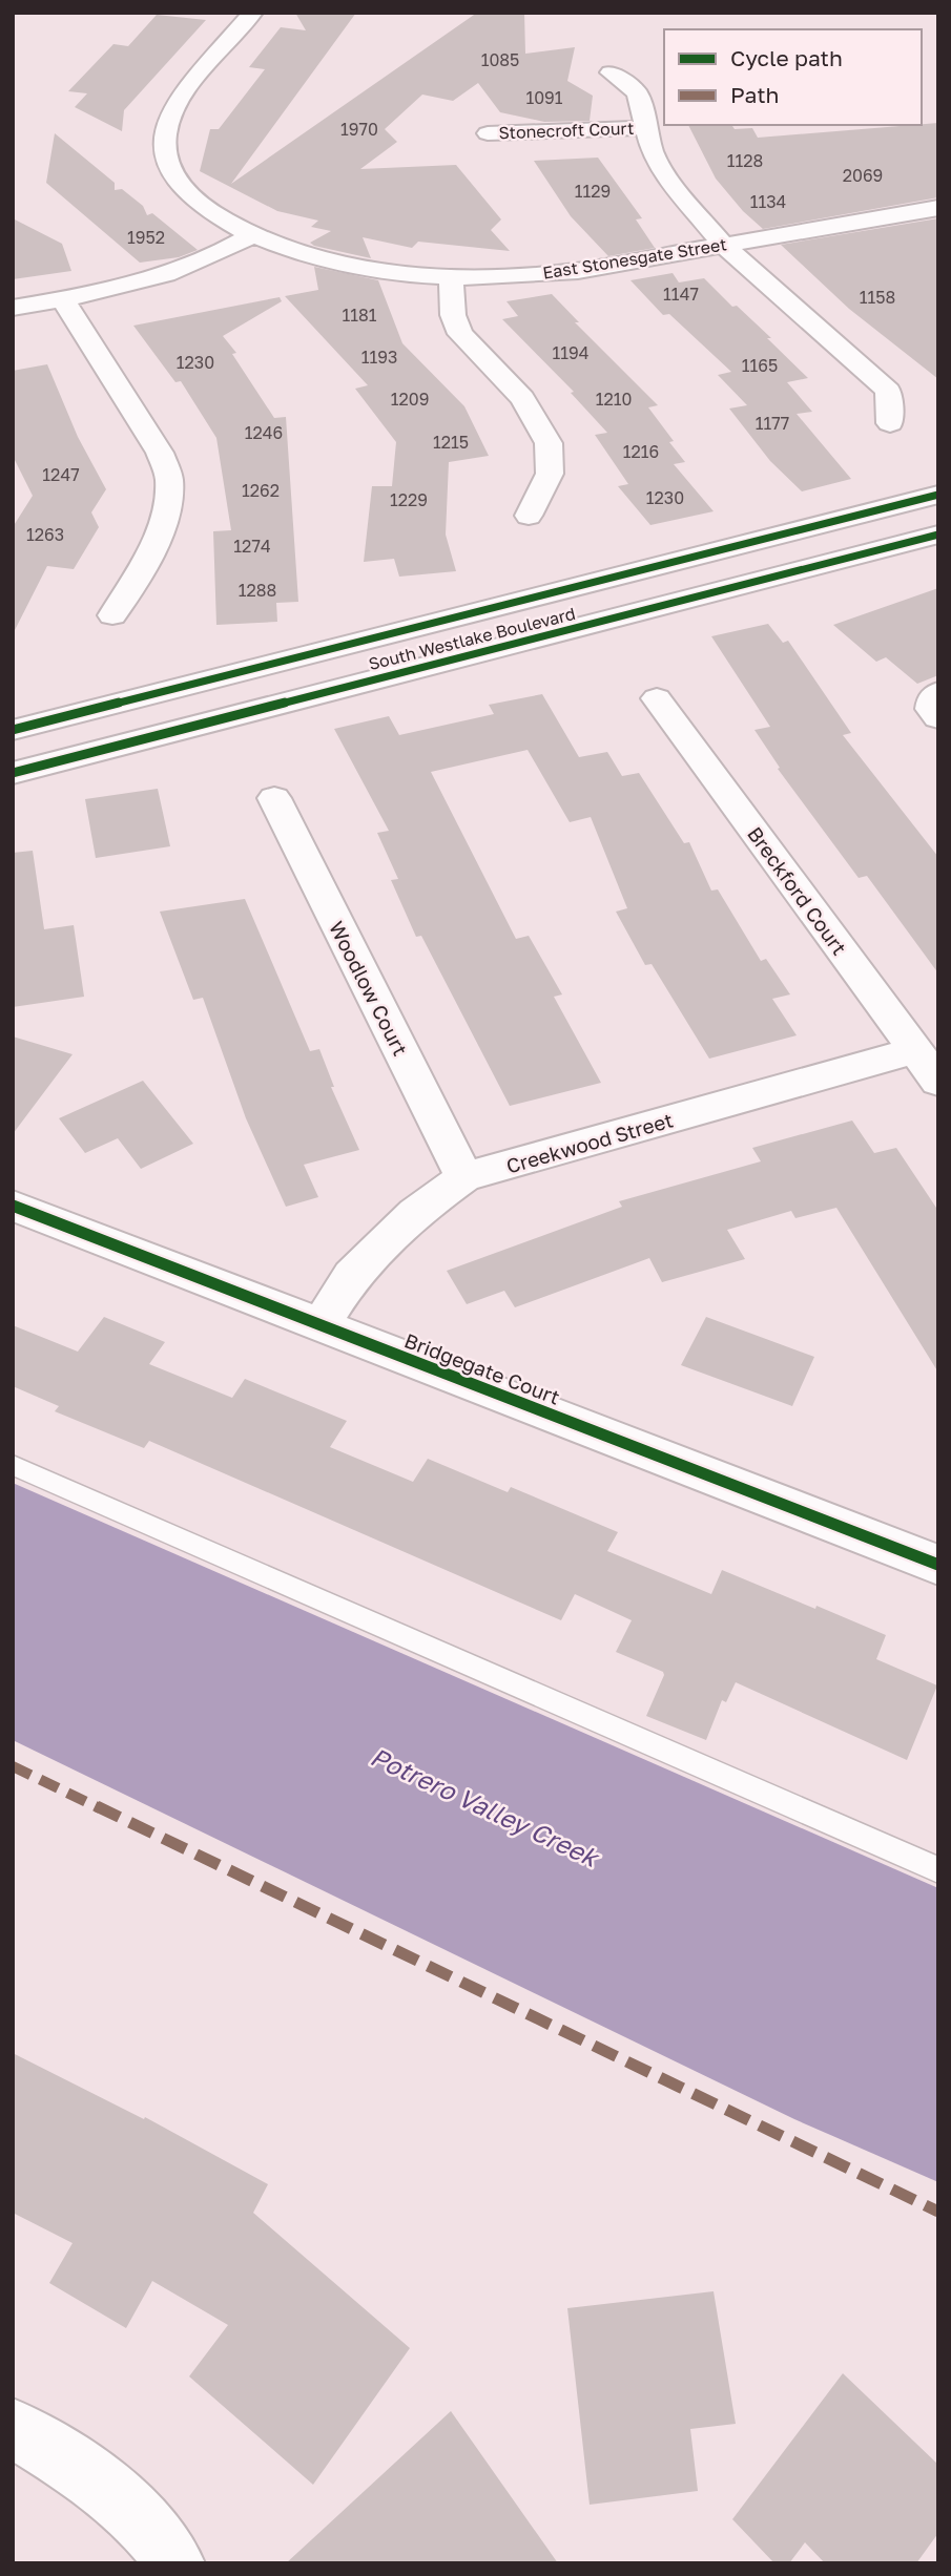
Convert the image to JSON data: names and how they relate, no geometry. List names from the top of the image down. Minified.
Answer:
{"streets":{"street":["Stonecroft Court","East Stonesgate Street","South Westlake Boulevard","Breckford Court","Woodlow Court","Creekwood Street","Bridgegate Court"]},"crossings":[["Breckford Court","Creekwood Street"],["Woodlow Court","Creekwood Street"],["Creekwood Street","Bridgegate Court"]],"water":["Potrero Valley Creek"],"house_numbers":["1085","1091","1970","1128","2069","1129","1134","1952","1147","1158","1181","1194","1193","1230","1165","1209","1210","1177","1246","1215","1216","1247","1262","1230","1229","1263","1274","1288"],"legend":["Cycle path","Path"]}
